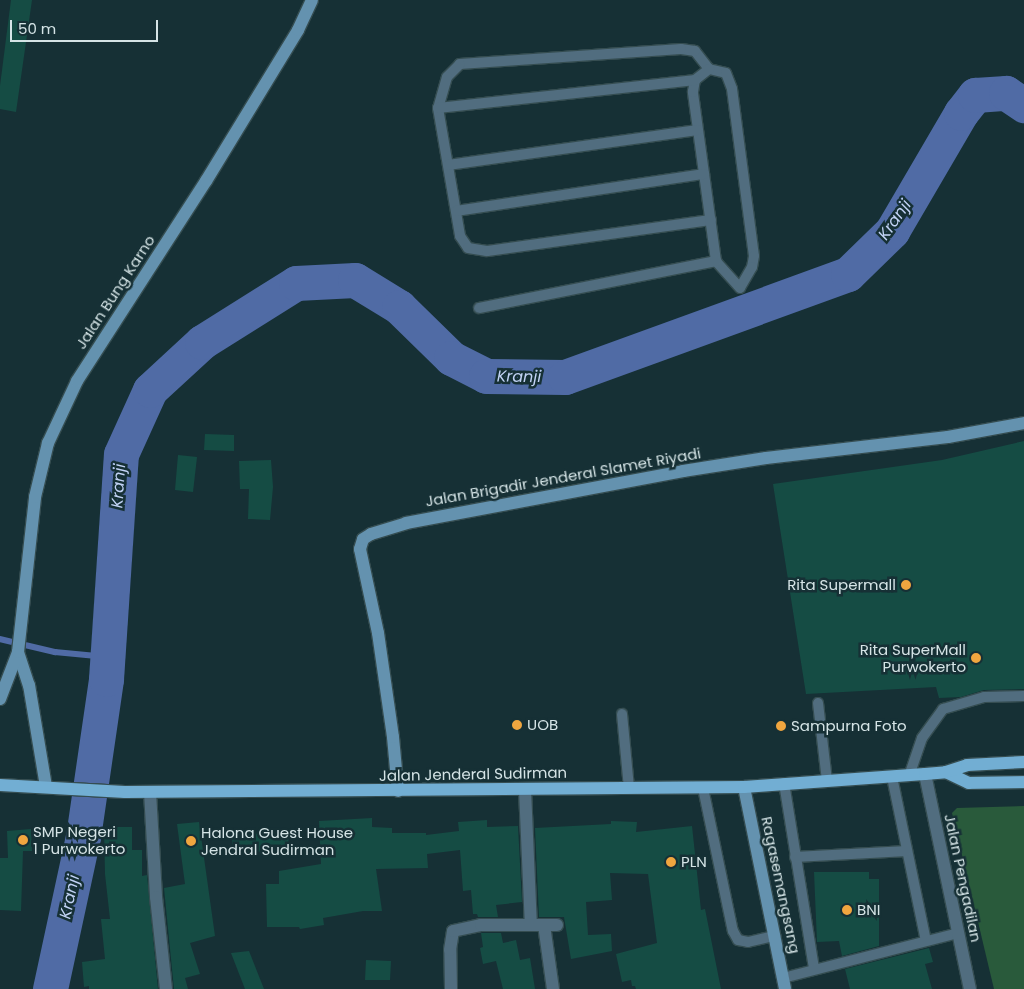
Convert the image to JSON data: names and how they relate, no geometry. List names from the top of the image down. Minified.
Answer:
{"streets":{"main road":["Jalan Jenderal Sudirman"],"street":["Jalan Bung Karno","Jalan Brigadir Jenderal Slamet Riyadi","Jalan Pengadilan","Ragasemangsang"]},"crossings":[["Jalan Brigadir Jenderal Slamet Riyadi","Jalan Jenderal Sudirman"],["Jalan Jenderal Sudirman","Jalan Pengadilan"],["Jalan Jenderal Sudirman","Ragasemangsang"]],"water":["Kranji"],"places":["Rita Supermall","Rita SuperMall Purwokerto","UOB","Sampurna Foto","SMP Negeri 1 Purwokerto","Halona Guest House Jendral Sudirman","PLN","BNI"],"scale_bar":"50 m"}
